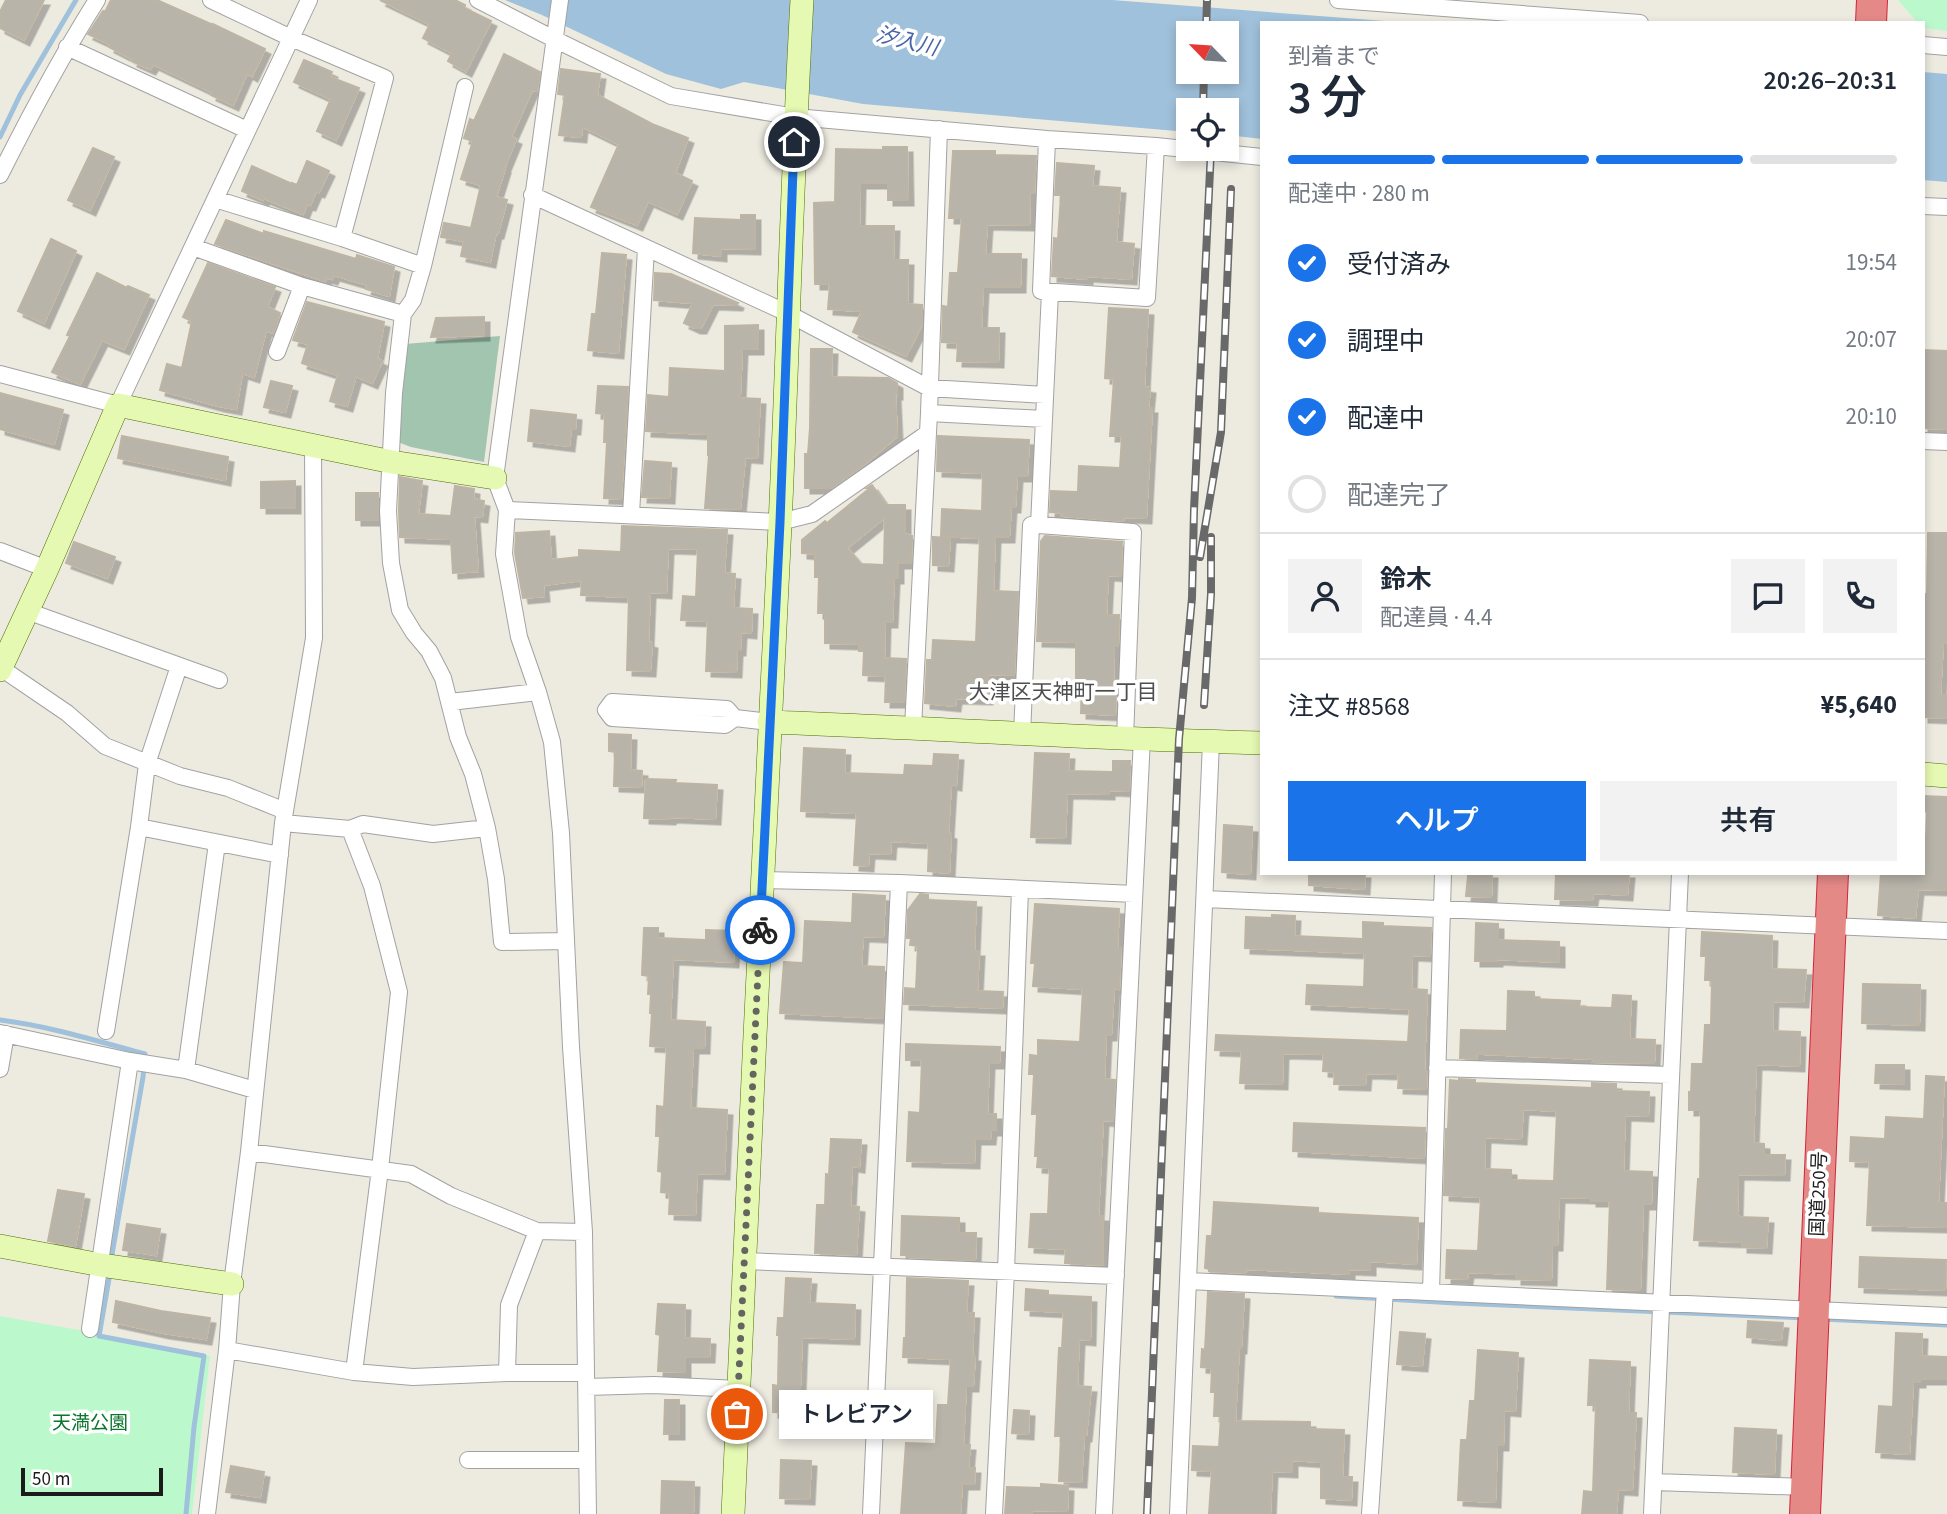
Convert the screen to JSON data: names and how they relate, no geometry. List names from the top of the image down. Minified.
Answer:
{"streets":{"highway":["国道250号"]},"districts":["大津区天神町一丁目"],"water":["汐入川"],"parks":["天満公園"],"places":["トレビアン"],"scale_bar":"50 m","north":"top left","page":{"heading":["3 分","到着まで","20:26–20:31"],"panel":["鈴木","配達員 · 4.4","注文 #8568","¥5,640"],"bar":"配達中 · 280 m","list":[["受付済み","19:54"],["調理中","20:07"],["配達中","20:10"],"配達完了"],"buttons":["ヘルプ","共有"],"bubble":"トレビアン","scale":"50 m"}}
